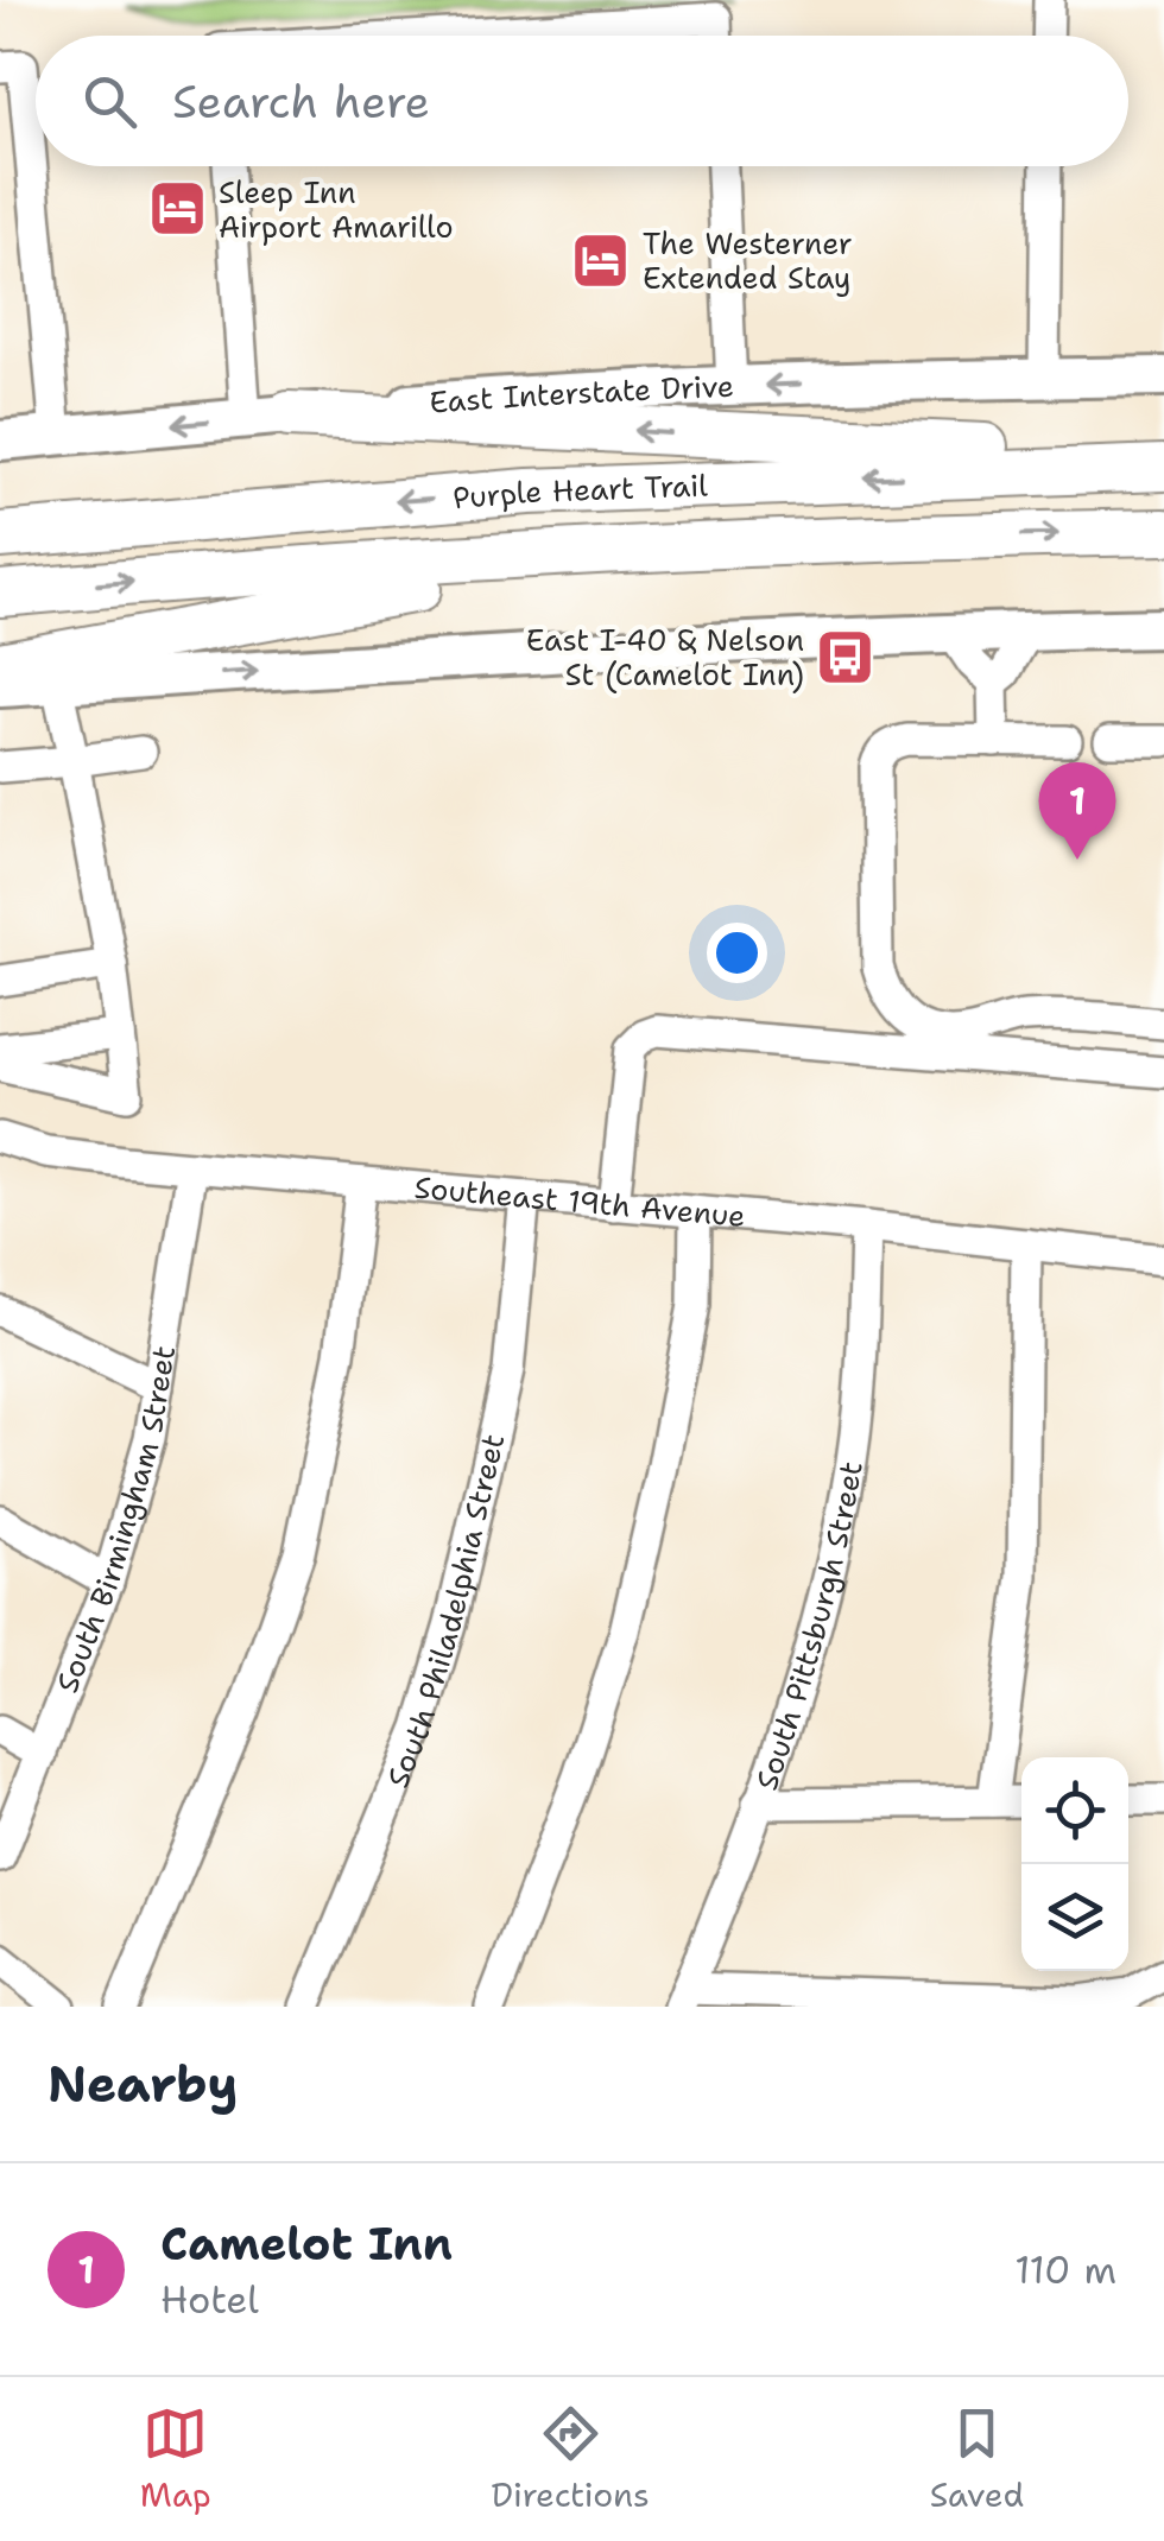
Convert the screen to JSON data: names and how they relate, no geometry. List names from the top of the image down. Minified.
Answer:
{"streets":{"highway":["Purple Heart Trail"],"main road":["East Interstate Drive"],"street":["Southeast 19th Avenue","South Birmingham Street","South Philadelphia Street","South Pittsburgh Street"]},"crossings":[["Southeast 19th Avenue","South Birmingham Street"],["Southeast 19th Avenue","South Philadelphia Street"],["Southeast 19th Avenue","South Pittsburgh Street"]],"places":{"hotel":["Sleep Inn Airport Amarillo","The Westerner Extended Stay"],"bus stop":["East I-40 & Nelson St (Camelot Inn)"]},"page":{"search":"Search here","pins":"1","heading":"Nearby","list":[{"mark":"1","name":"Camelot Inn","note":"Hotel","value":"110 m"}],"nav":["Map","Directions","Saved"]}}
